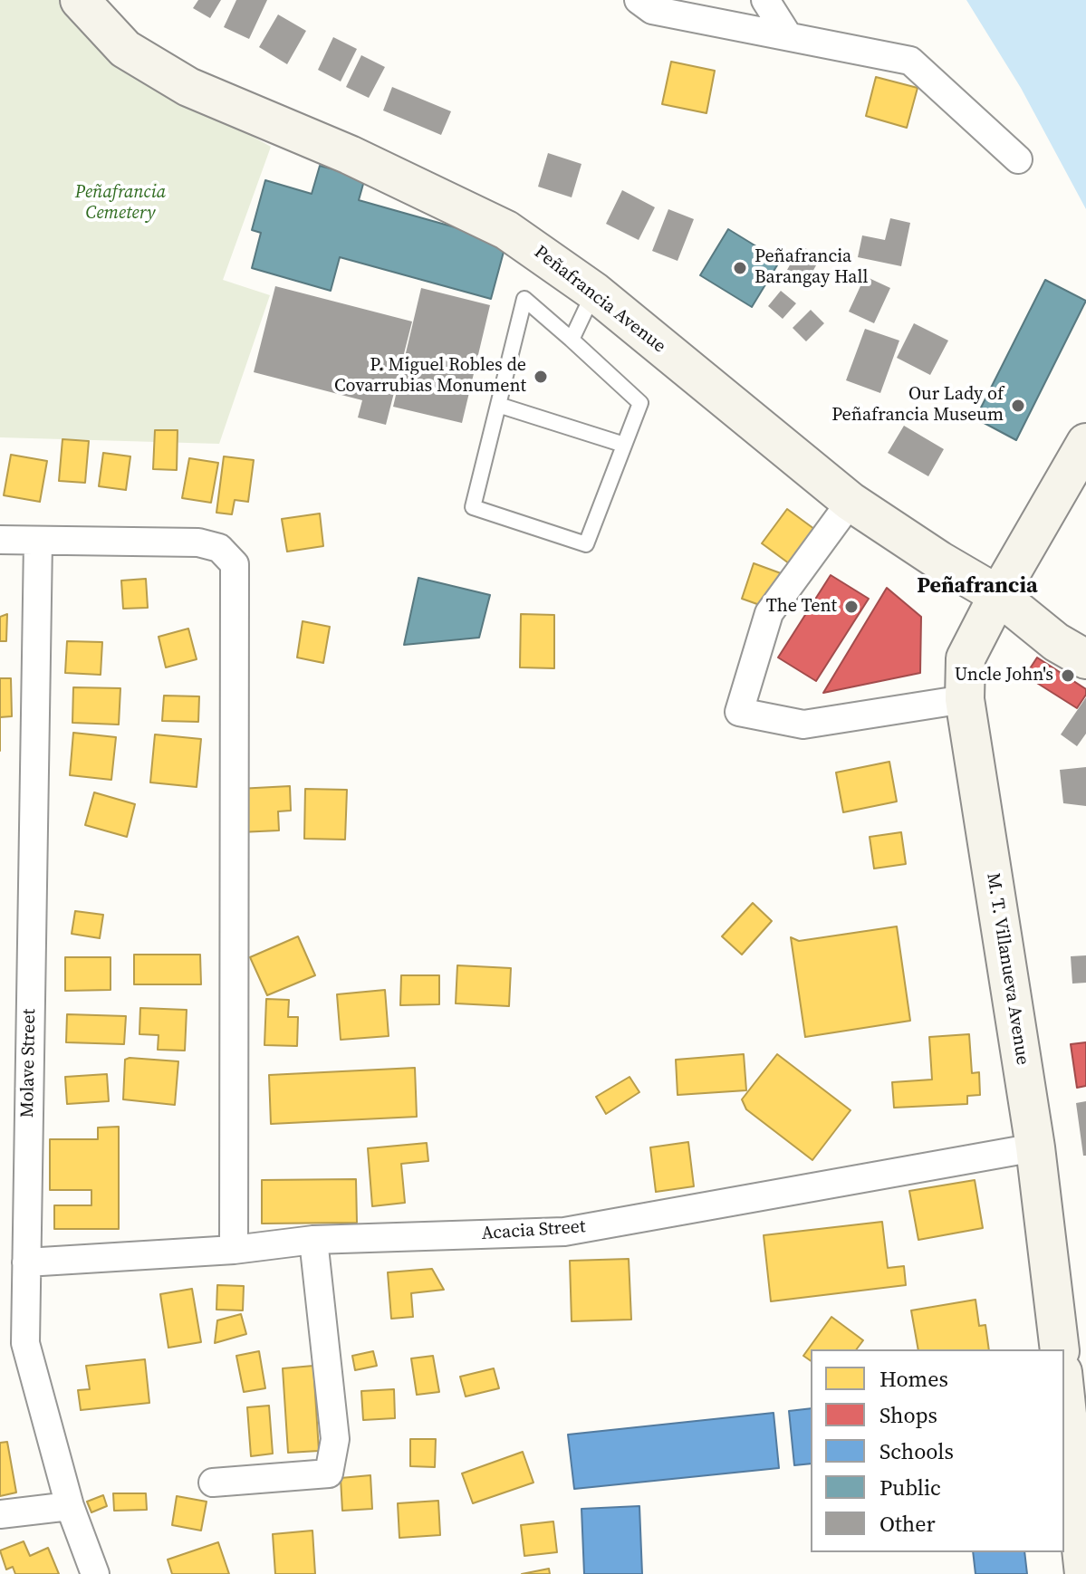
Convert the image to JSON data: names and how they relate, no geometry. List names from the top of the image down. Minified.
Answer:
{"streets":{"main road":["Peñafrancia Avenue","M. T. Villanueva Avenue"],"street":["Molave Street","Acacia Street"]},"crossings":[["Peñafrancia Avenue","M. T. Villanueva Avenue"],["M. T. Villanueva Avenue","Acacia Street"],["Molave Street","Acacia Street"]],"districts":["Peñafrancia"],"parks":["Peñafrancia Cemetery"],"places":["Peñafrancia Barangay Hall","P. Miguel Robles de Covarrubias Monument","Our Lady of Peñafrancia Museum","The Tent","Uncle John's"],"legend":["Homes","Shops","Schools","Public","Other"]}
